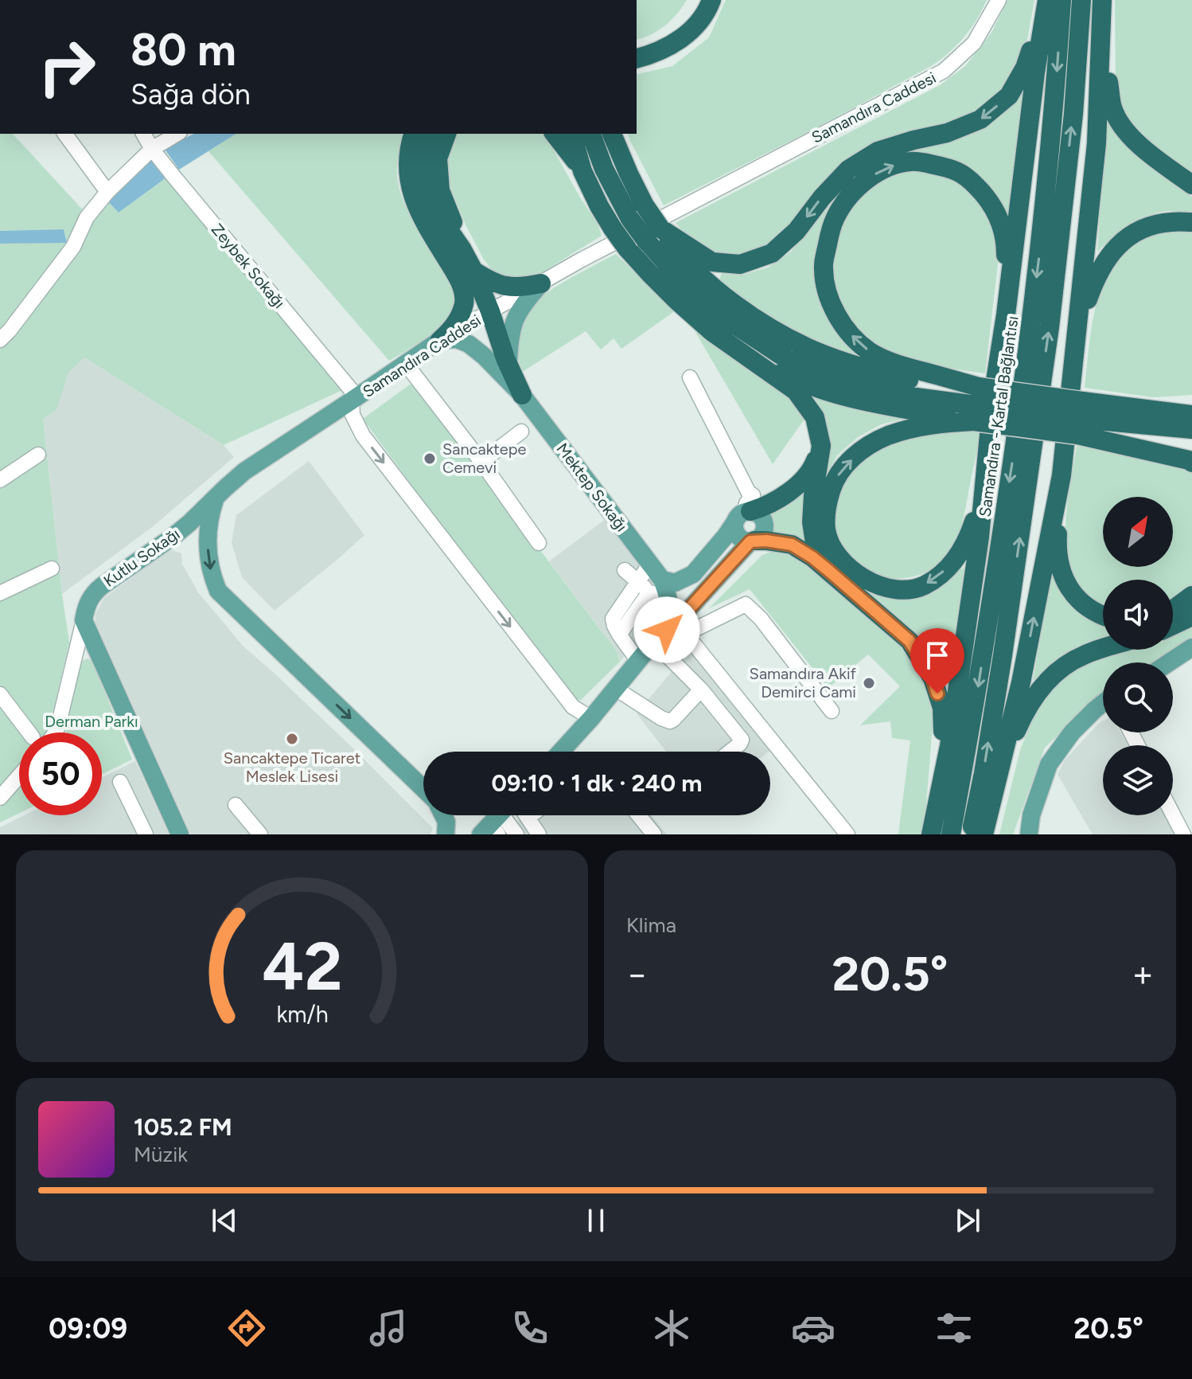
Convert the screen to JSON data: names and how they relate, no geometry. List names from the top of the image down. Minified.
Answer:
{"streets":{"highway":["Samandıra - Kartal Bağlantısı"],"main road":["Samandıra Caddesi","Mektep Sokağı","Kutlu Sokağı"],"street":["Zeybek Sokağı"]},"crossings":[["Samandıra Caddesi","Zeybek Sokağı"],["Samandıra Caddesi","Mektep Sokağı"],["Samandıra Caddesi","Kutlu Sokağı"]],"parks":["Derman Parkı"],"places":["Sancaktepe Cemevi","Samandıra Akif Demirci Cami","Sancaktepe Ticaret Meslek Lisesi"],"north":"top right","page":{"turn":["80 m","Sağa dön"],"limit":"50","trip":"09:10 · 1 dk · 240 m","tile":"Klima","heat":["−","20.5°","+"],"song":["105.2 FM","Müzik"],"tabs":["09:09","20.5°"],"gauge":["42","km/h"]}}
